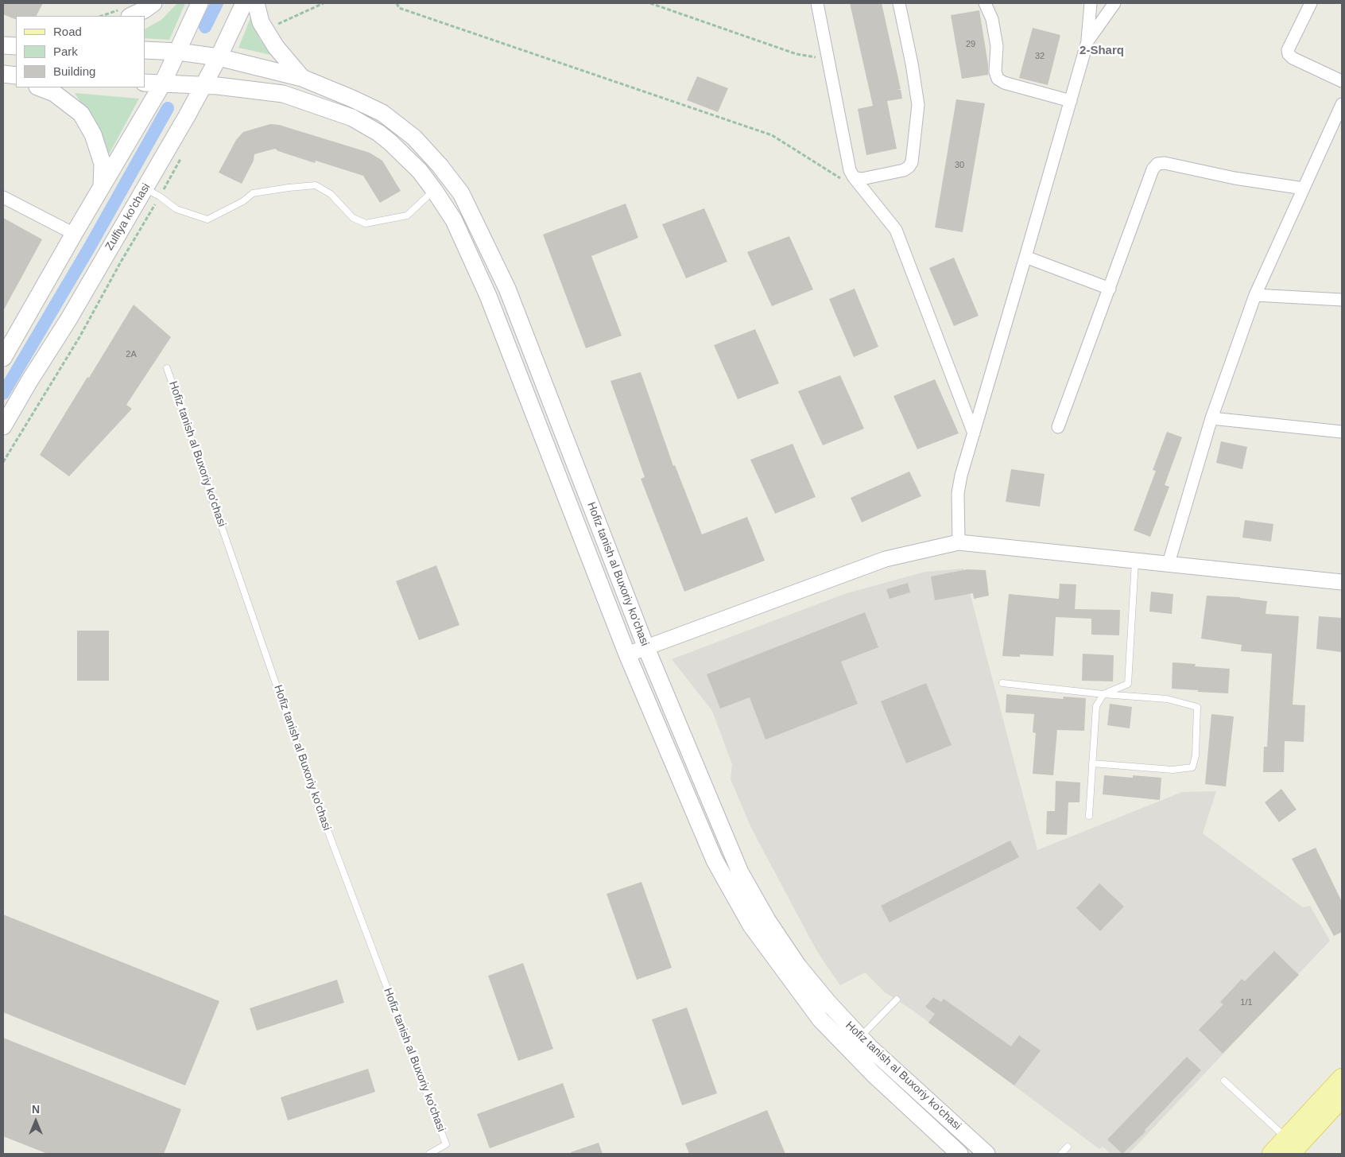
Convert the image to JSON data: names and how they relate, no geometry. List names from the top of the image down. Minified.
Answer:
{"streets":{"main road":["Zulfiya ko'chasi","Hofiz tanish al Buxoriy ko'chasi"]},"crossings":[["Zulfiya ko'chasi","Hofiz tanish al Buxoriy ko'chasi"]],"districts":["2-Sharq"],"house_numbers":["29","32","30","2А","1/1"],"legend":["Road","Park","Building"],"north":"top"}
